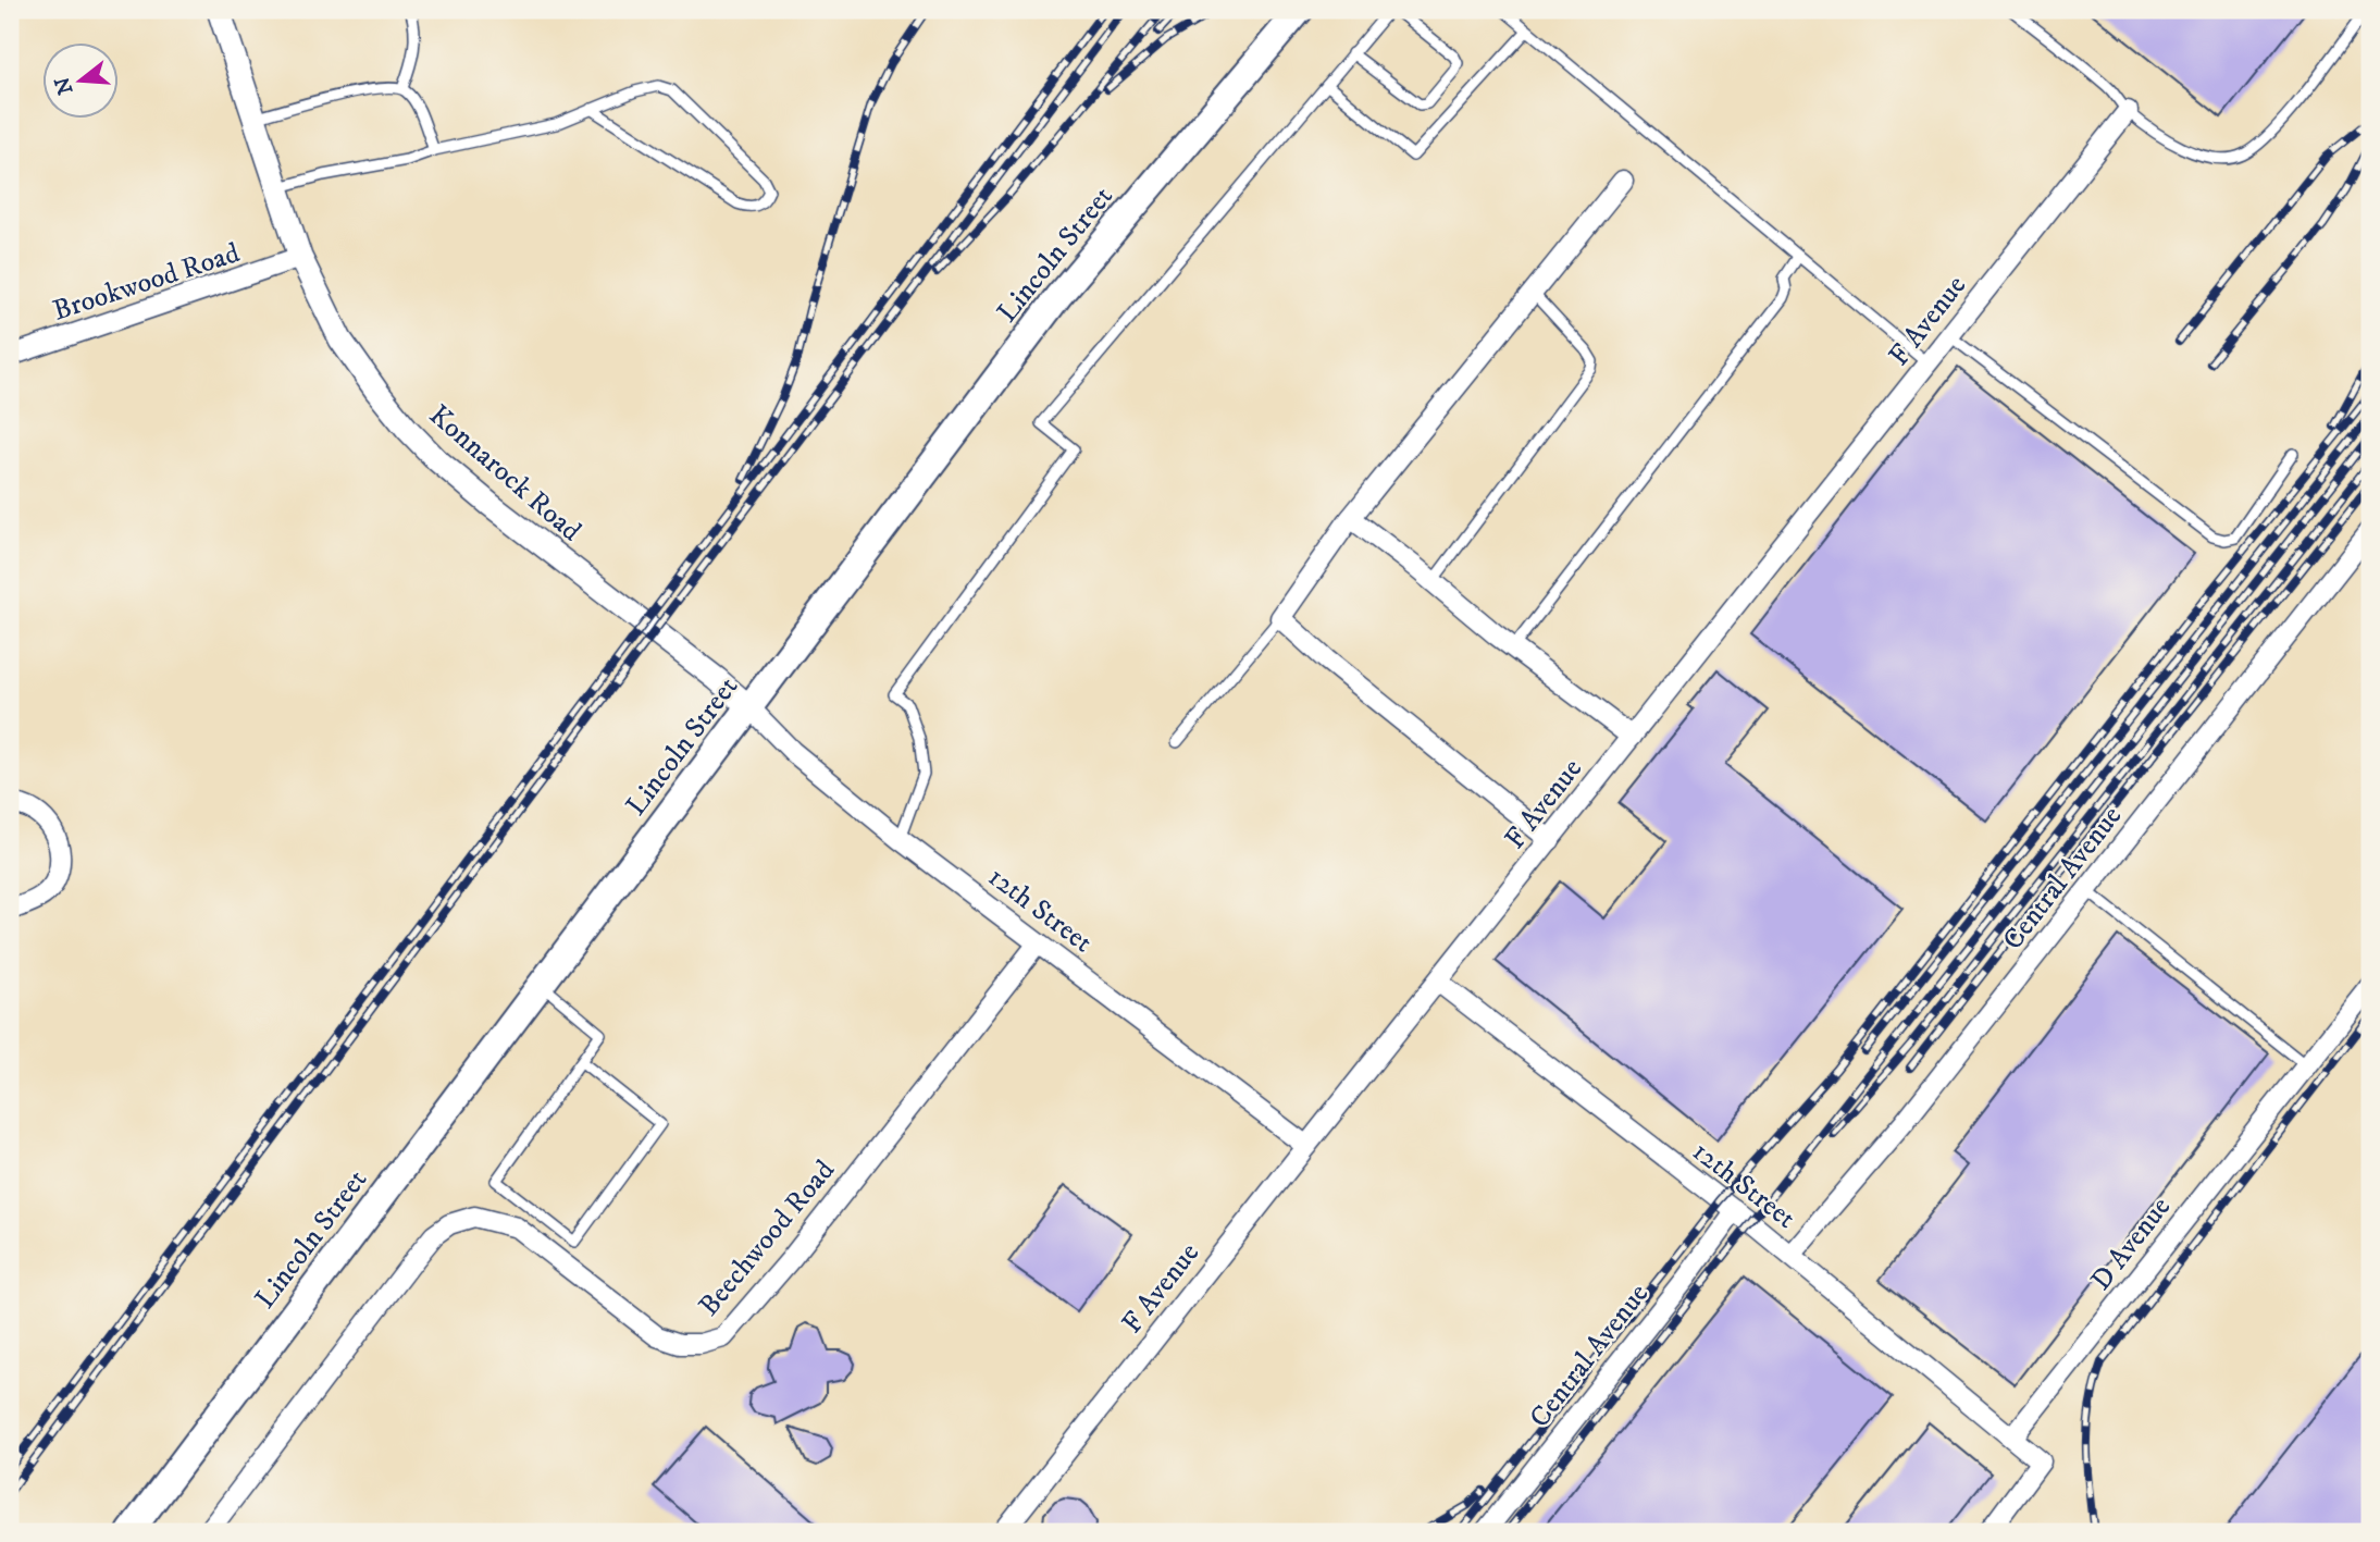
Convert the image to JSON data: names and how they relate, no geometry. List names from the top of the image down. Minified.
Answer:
{"streets":{"main road":["Lincoln Street"],"street":["Brookwood Road","F Avenue","Konnarock Road","Central Avenue","12th Street","Beechwood Road","D Avenue"]},"crossings":[["Lincoln Street","Konnarock Road"],["Lincoln Street","12th Street"],["Brookwood Road","Konnarock Road"],["F Avenue","12th Street"],["Konnarock Road","12th Street"],["Central Avenue","12th Street"],["12th Street","Beechwood Road"],["12th Street","D Avenue"]],"north":"left"}
